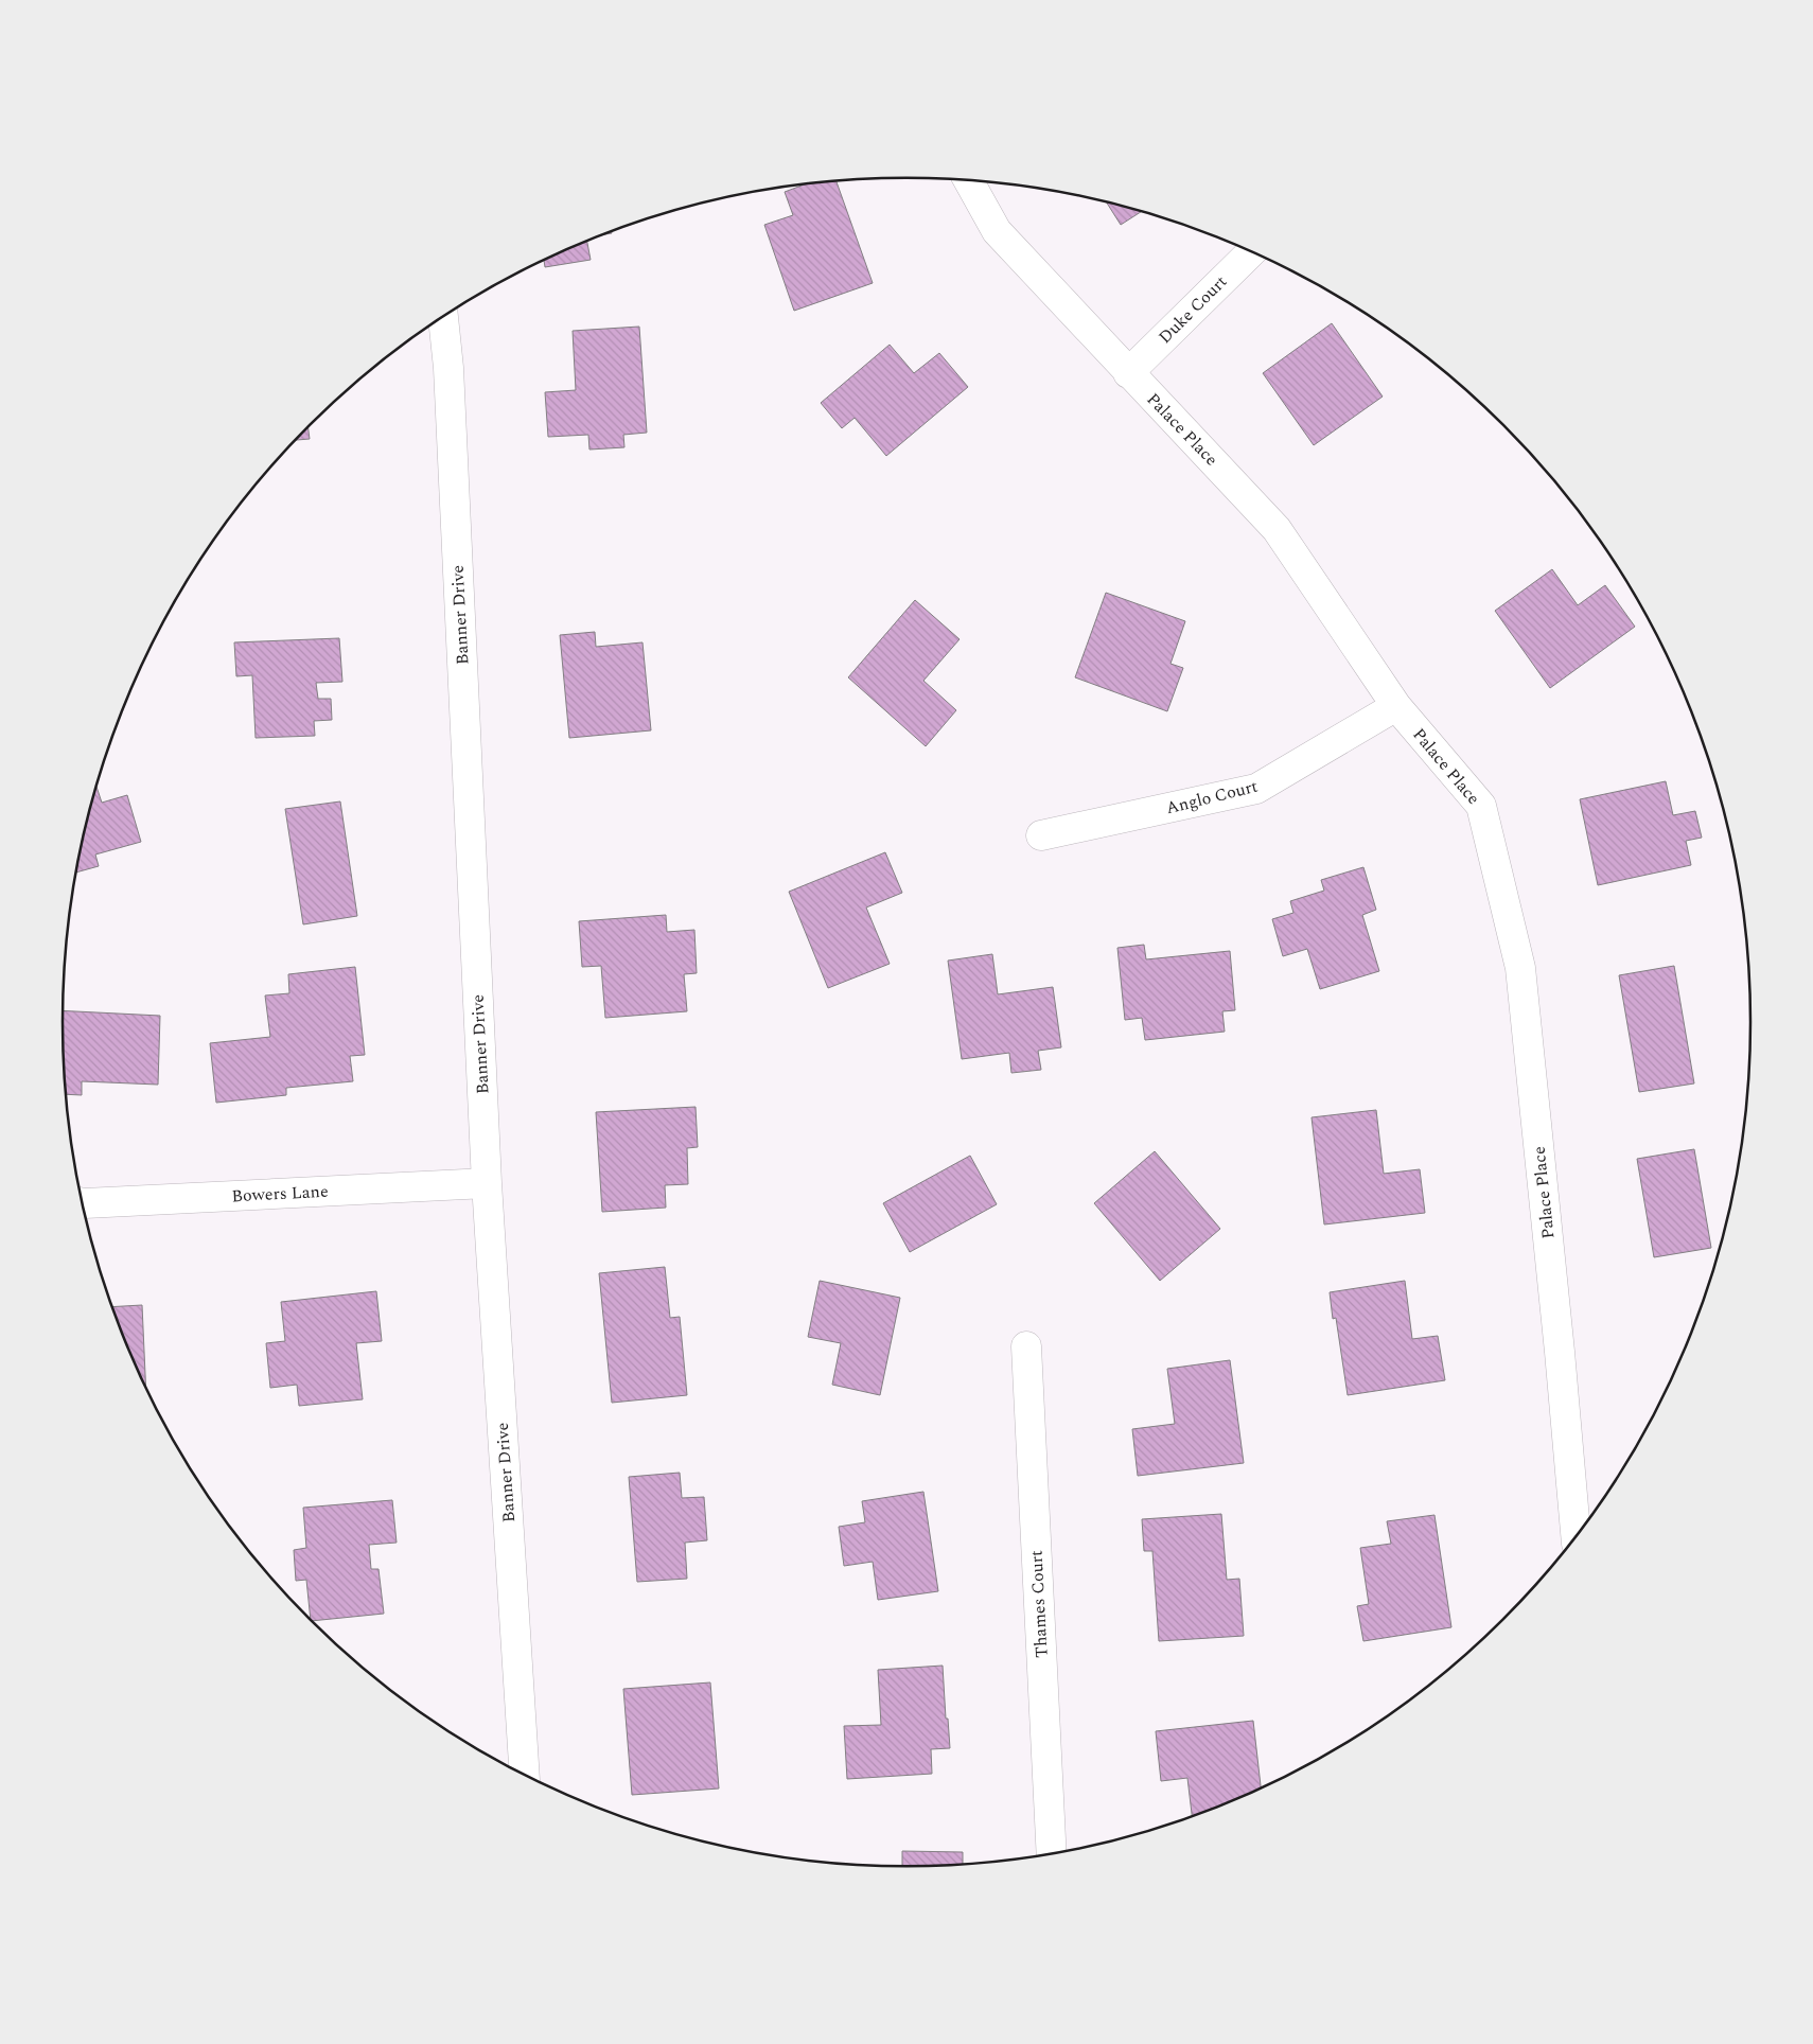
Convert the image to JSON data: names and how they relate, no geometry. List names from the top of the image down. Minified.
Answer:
{"streets":{"street":["Duke Court","Palace Place","Banner Drive","Anglo Court","Bowers Lane","Thames Court"]},"crossings":[["Duke Court","Palace Place"],["Palace Place","Anglo Court"],["Banner Drive","Bowers Lane"]]}
